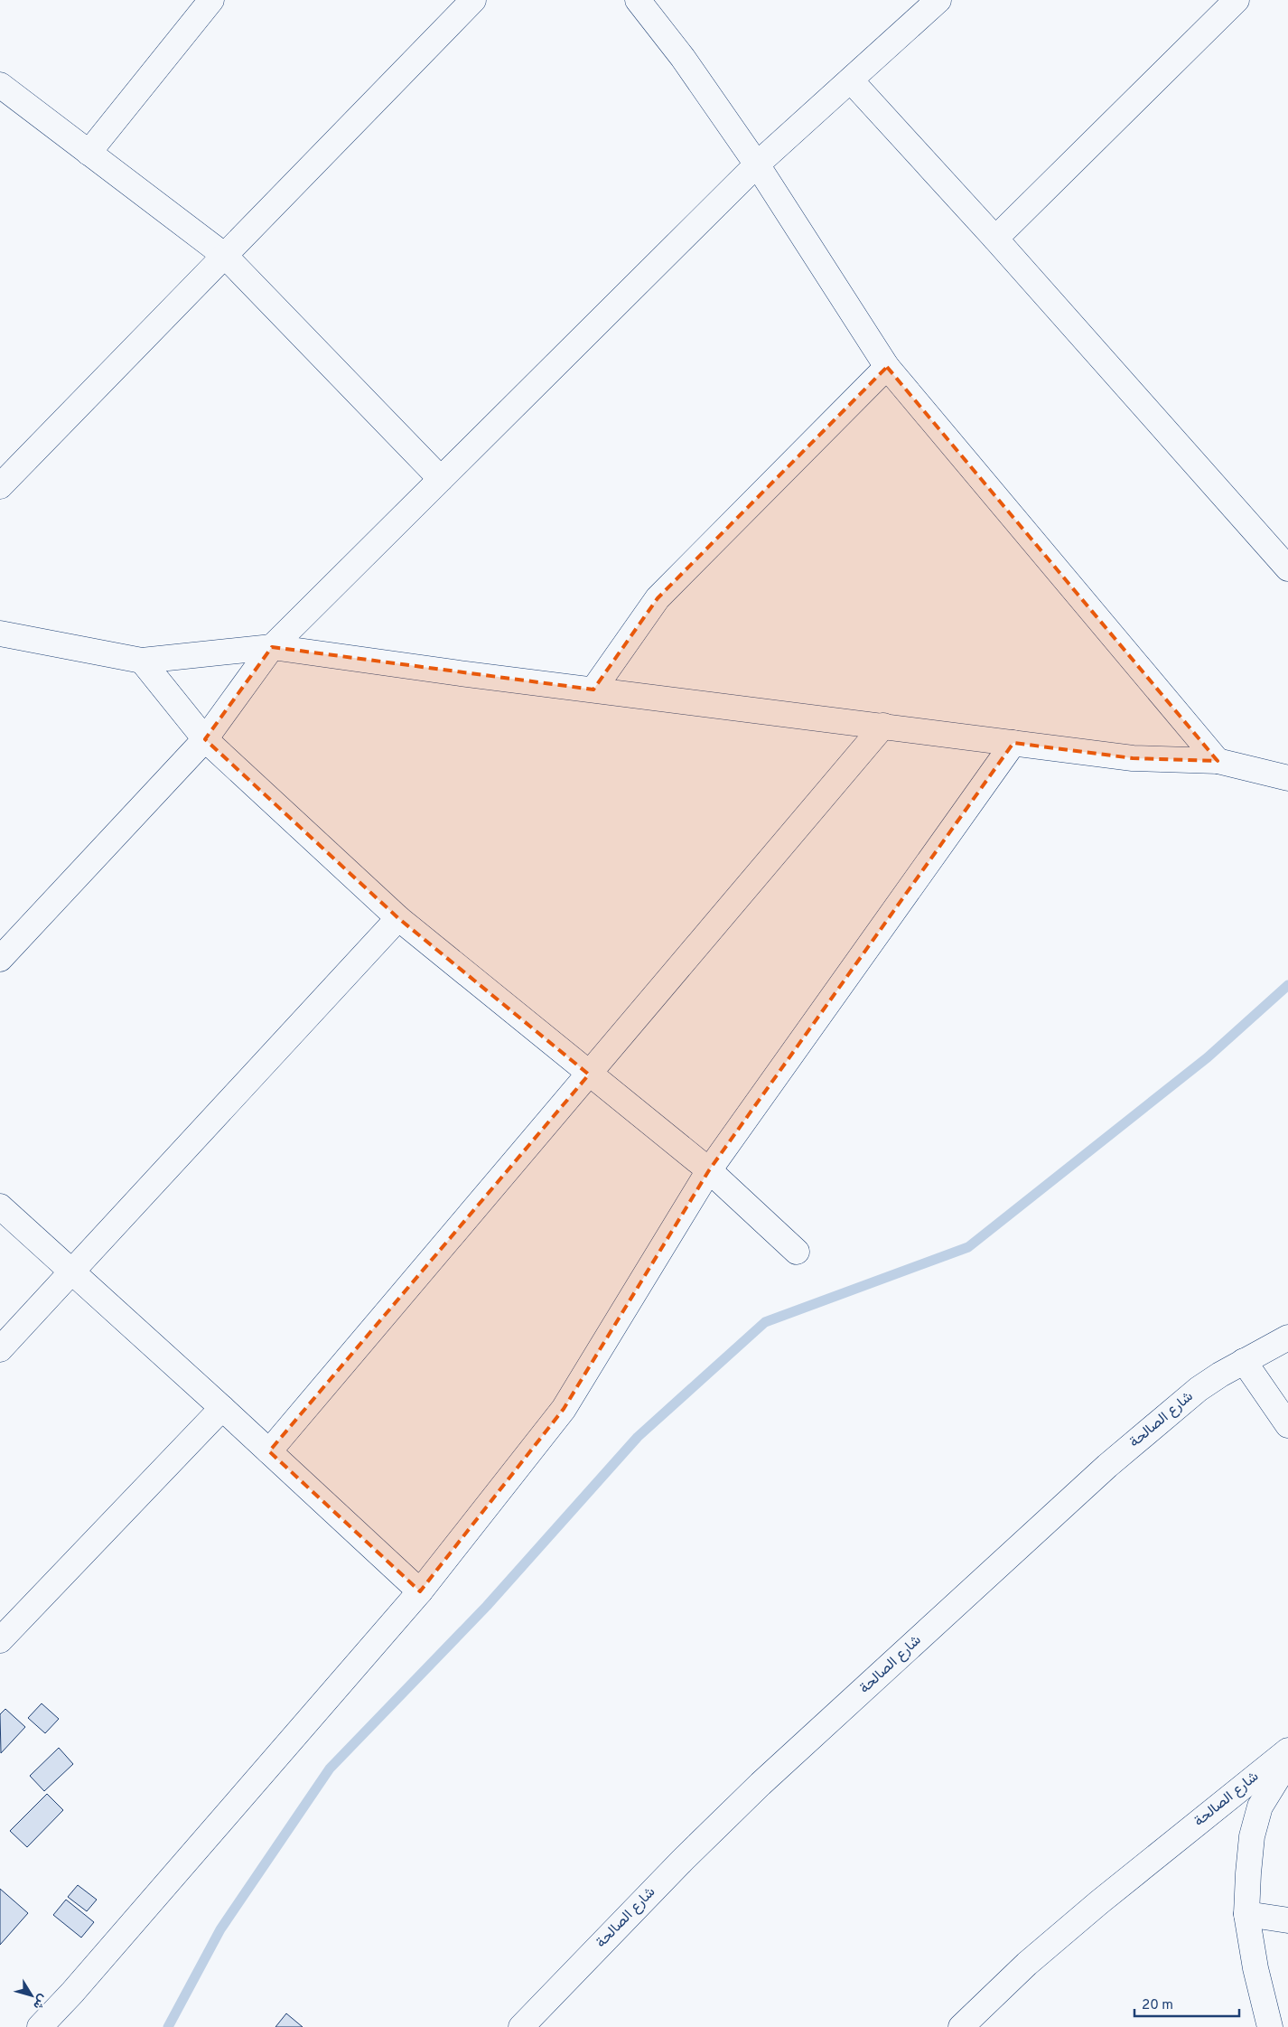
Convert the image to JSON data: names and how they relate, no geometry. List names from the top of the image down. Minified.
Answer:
{"streets":{"street":["شارع الصالحة"]},"scale_bar":"20 m","north":"bottom right"}
